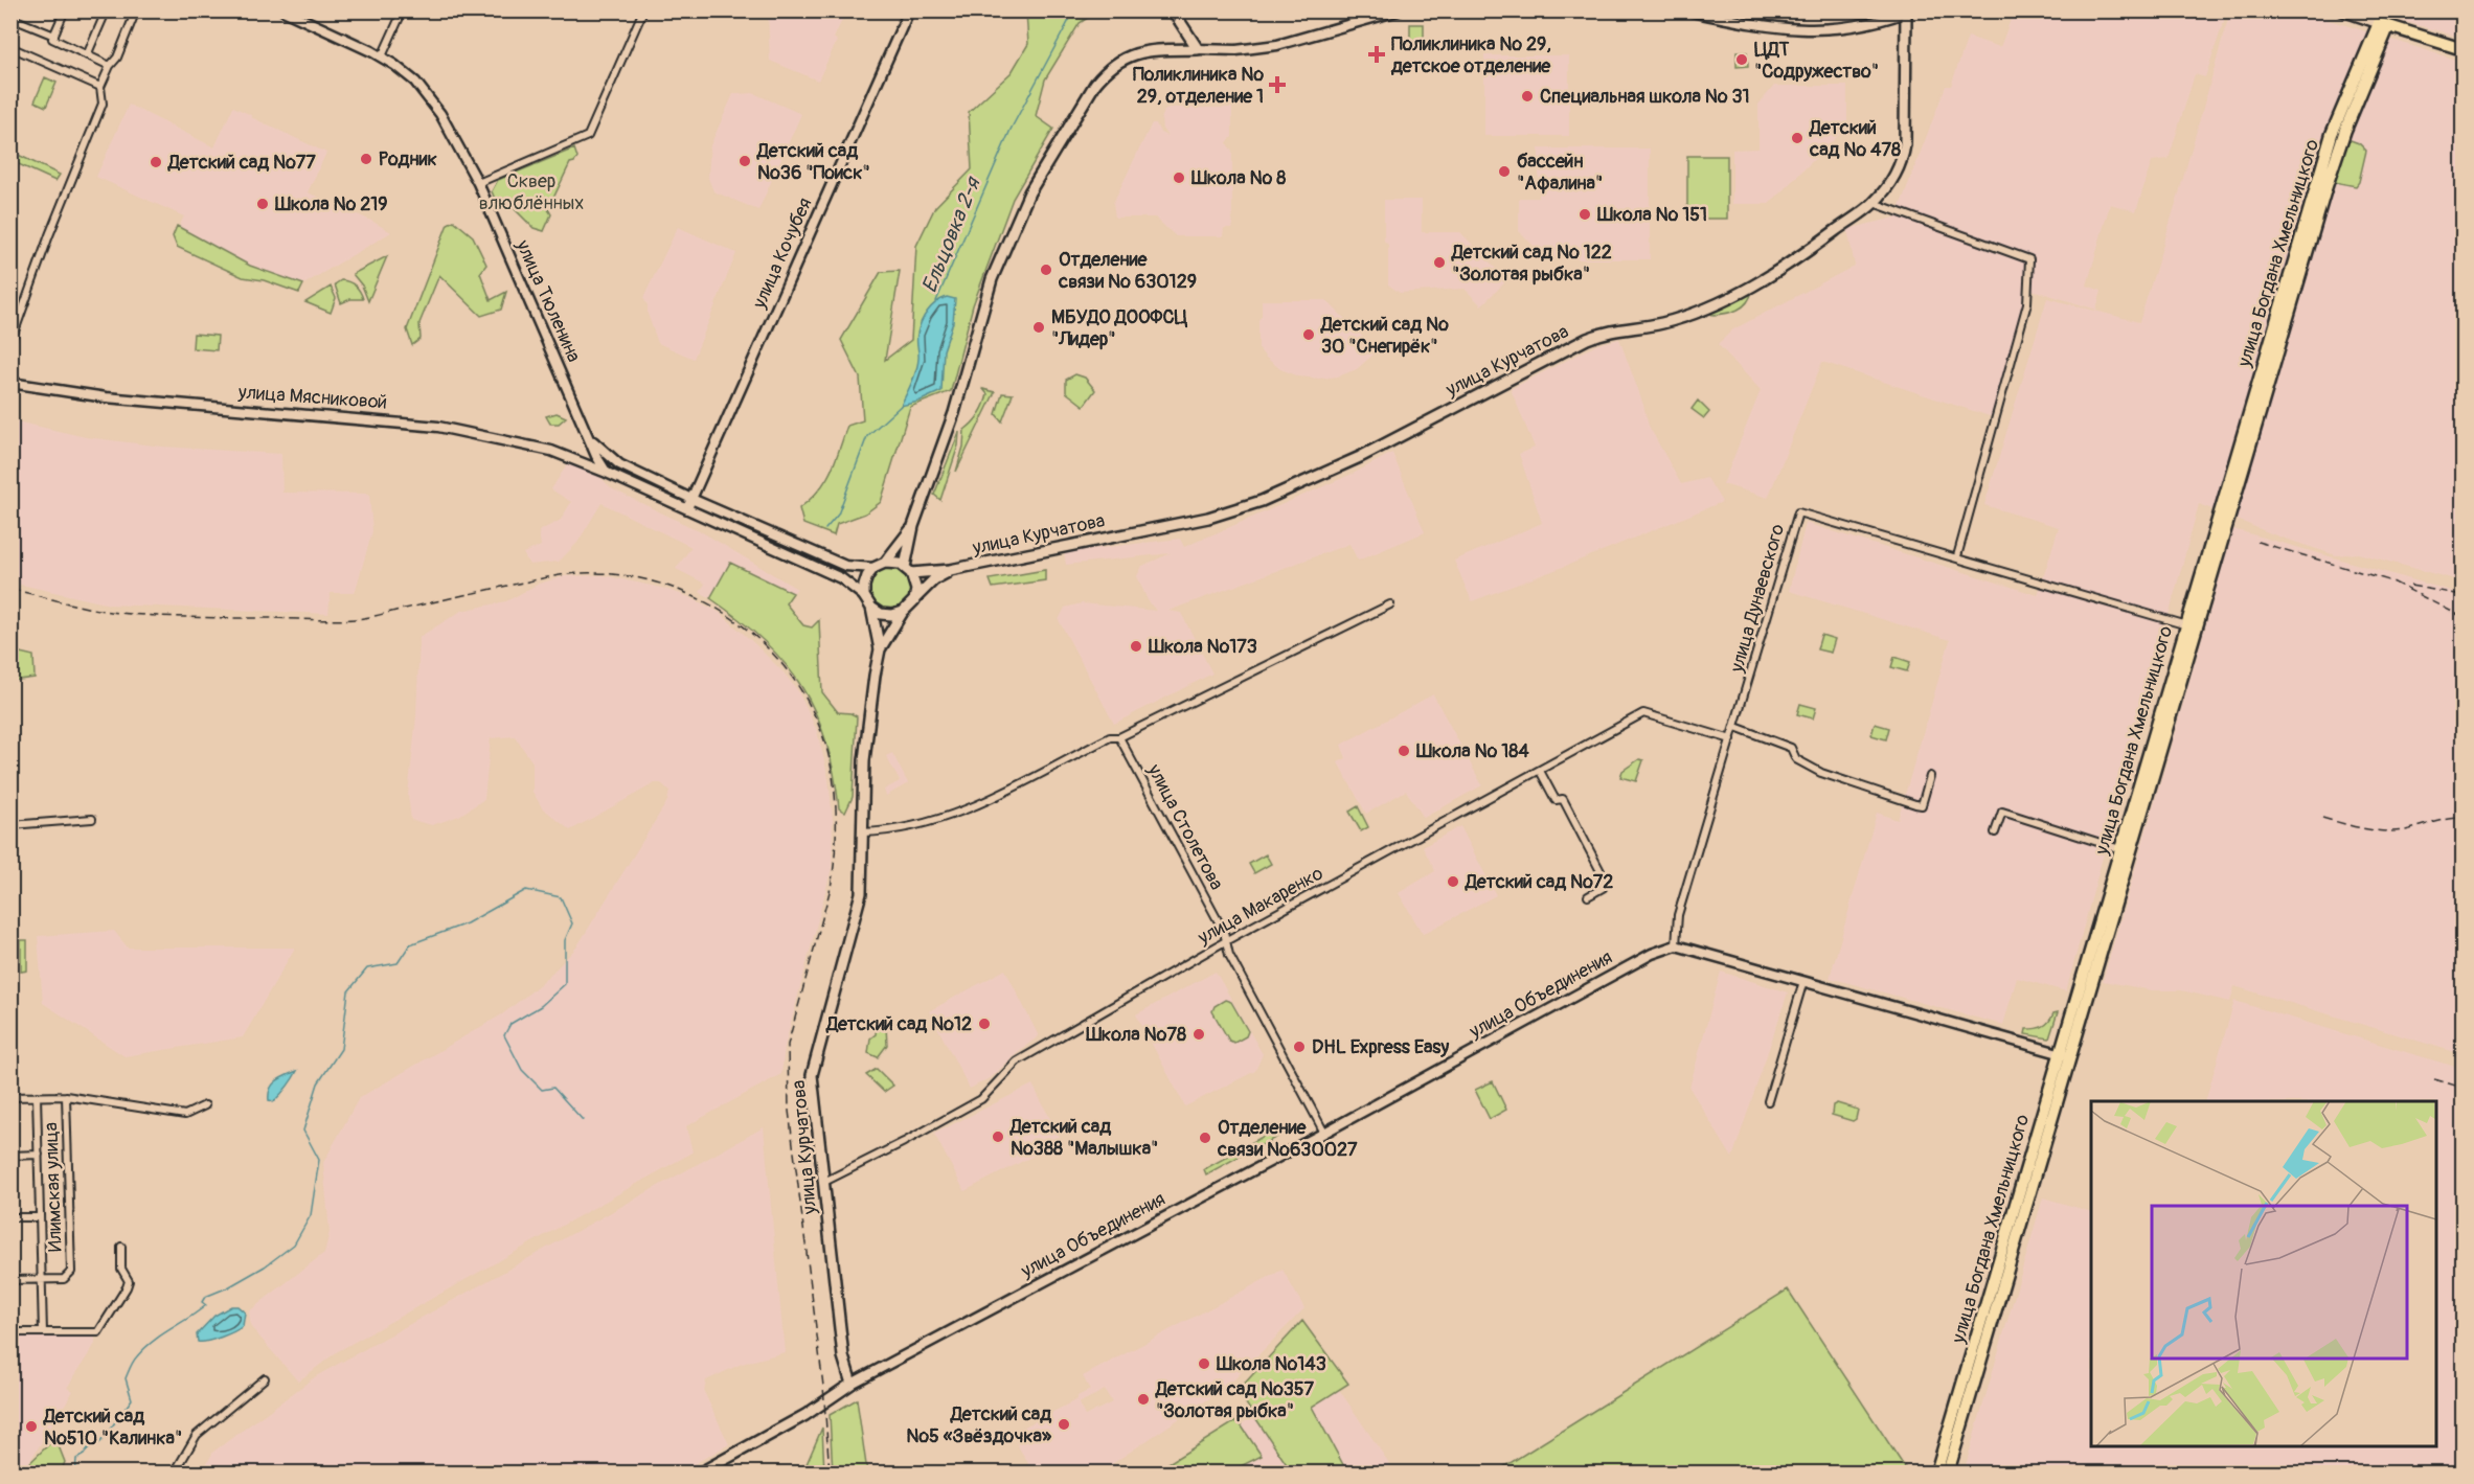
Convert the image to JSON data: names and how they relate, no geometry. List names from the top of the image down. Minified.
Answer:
{"streets":{"highway":["улица Богдана Хмельницкого"],"main road":["улица Курчатова","улица Объединения"],"street":["улица Кочубея","улица Тюленина","улица Мясниковой","улица Дунаевского","улица Столетова","улица Макаренко","Илимская улица"]},"crossings":[["улица Кочубея","улица Мясниковой"],["улица Богдана Хмельницкого","улица Дунаевского"],["улица Курчатова","улица Мясниковой"],["улица Курчатова","улица Макаренко"],["улица Курчатова","улица Объединения"],["улица Дунаевского","улица Макаренко"],["улица Дунаевского","улица Объединения"],["улица Столетова","улица Макаренко"],["улица Столетова","улица Объединения"]],"water":["Ельцовка 2-я"],"parks":["Сквер влюблённых"],"places":{"health":["Поликлиника № 29, детское отделение","Поликлиника № 29, отделение 1"],"other":["ЦДТ \"Содружество\"","Специальная школа № 31","Детский сад № 478","Родник","Детский сад №36 \"Поиск\"","Детский сад №77","бассейн \"Афалина\"","Школа № 8","Школа № 219","Школа № 151","Детский сад № 122 \"Золотая рыбка\"","Отделение связи № 630129","МБУДО ДООФСЦ \"Лидер\"","Детский сад № 30 \"Снегирёк\"","Школа №173","Школа № 184","Детский сад №72","Детский сад №12","Школа №78","DHL Express Easy","Детский сад №388 \"Малышка\"","Отделение связи №630027","Школа №143","Детский сад №357 \"Золотая рыбка\"","Детский сад №5 «Звёздочка»","Детский сад №510 \"Калинка\""]}}
